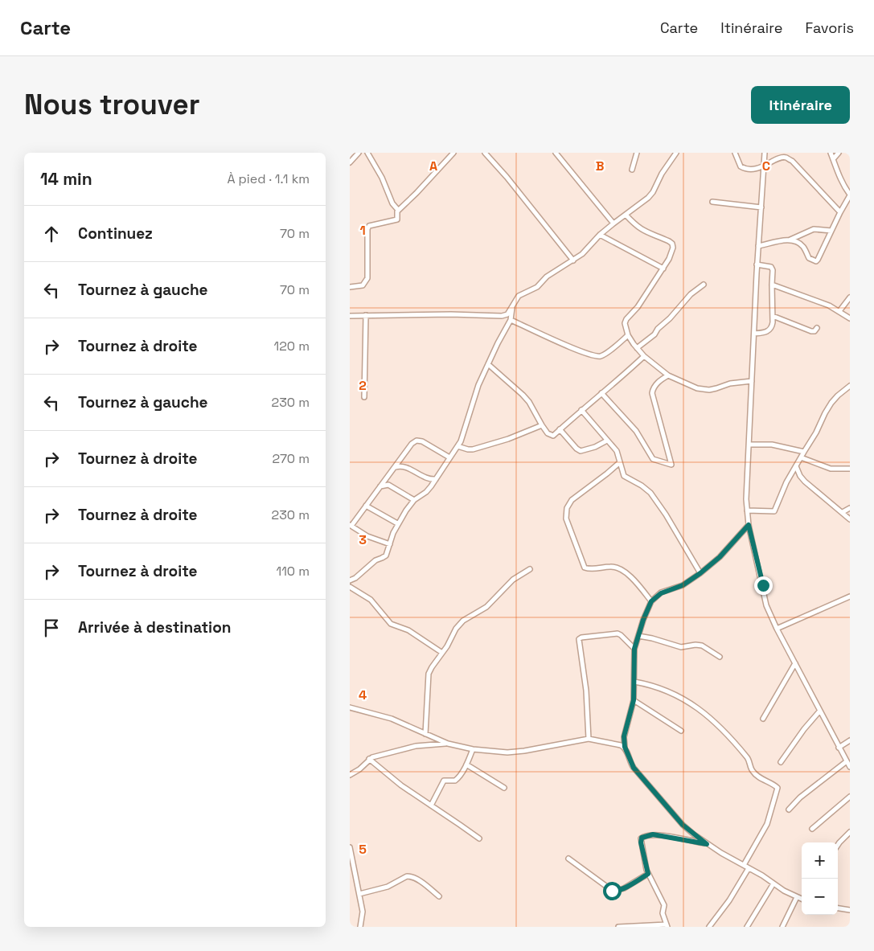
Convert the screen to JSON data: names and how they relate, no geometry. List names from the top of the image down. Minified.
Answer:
{"page":{"header":"Carte","nav":["Carte","Itinéraire","Favoris"],"buttons":"Itinéraire","title":"Nous trouver","heading":["14 min","À pied · 1.1 km"],"list":[["Continuez","70 m"],["Tournez à gauche","70 m"],["Tournez à droite","120 m"],["Tournez à gauche","230 m"],["Tournez à droite","270 m"],["Tournez à droite","230 m"],["Tournez à droite","110 m"],"Arrivée à destination"],"map_buttons":["+","−"]},"grid":{"columns":["A","B","C"],"rows":["1","2","3","4","5"]}}
